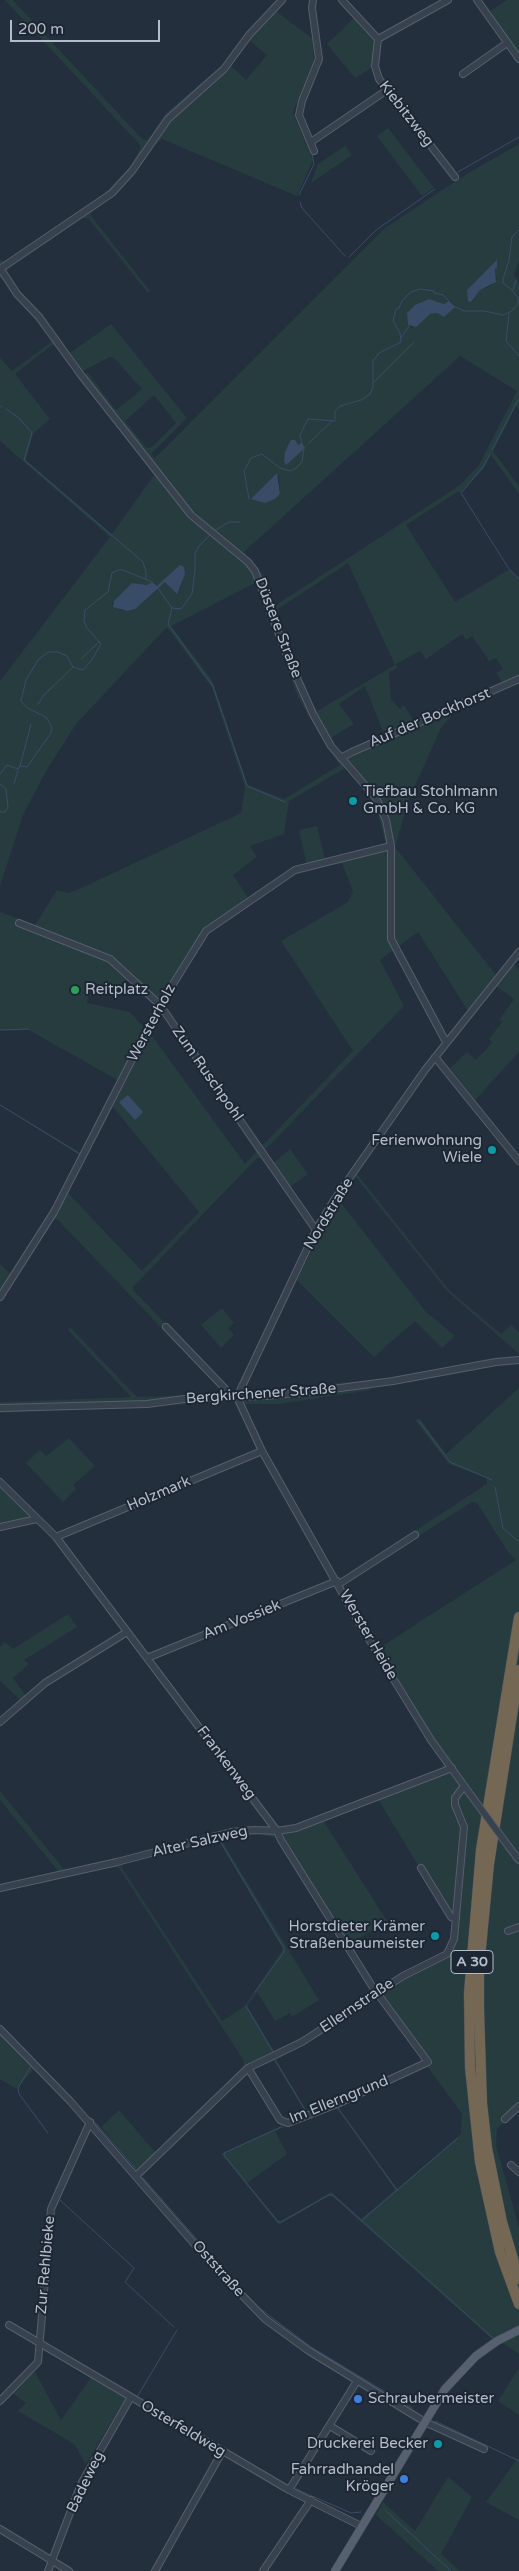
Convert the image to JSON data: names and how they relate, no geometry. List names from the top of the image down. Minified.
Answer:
{"streets":{"highway":["A 30"],"street":["Kiebitzweg","Düstere Straße","Auf der Bockhorst","Wersterholz","Zum Ruschpohl","Nordstraße","Bergkirchener Straße","Holzmark","Am Vossiek","Werster Heide","Frankenweg","Alter Salzweg","Ellernstraße","Im Ellerngrund","Zur Rehlbieke","Oststraße","Osterfeldweg","Badeweg"]},"crossings":[["Düstere Straße","Auf der Bockhorst"],["Düstere Straße","Wersterholz"],["Düstere Straße","Nordstraße"],["Wersterholz","Zum Ruschpohl"],["Zum Ruschpohl","Nordstraße"],["Nordstraße","Bergkirchener Straße"],["Nordstraße","Werster Heide"],["Bergkirchener Straße","Werster Heide"],["Holzmark","Werster Heide"],["Holzmark","Frankenweg"],["Am Vossiek","Werster Heide"],["Am Vossiek","Frankenweg"],["Werster Heide","Alter Salzweg"],["Werster Heide","Ellernstraße"],["Frankenweg","Alter Salzweg"],["Frankenweg","Ellernstraße"],["Frankenweg","Im Ellerngrund"],["Ellernstraße","Im Ellerngrund"],["Ellernstraße","Oststraße"],["Zur Rehlbieke","Oststraße"],["Zur Rehlbieke","Osterfeldweg"],["Osterfeldweg","Badeweg"]],"places":["Tiefbau Stohlmann GmbH & Co. KG","Reitplatz","Ferienwohnung Wiele","Horstdieter Krämer Straßenbaumeister","Schraubermeister","Druckerei Becker","Fahrradhandel Kröger"],"scale_bar":"200 m"}
